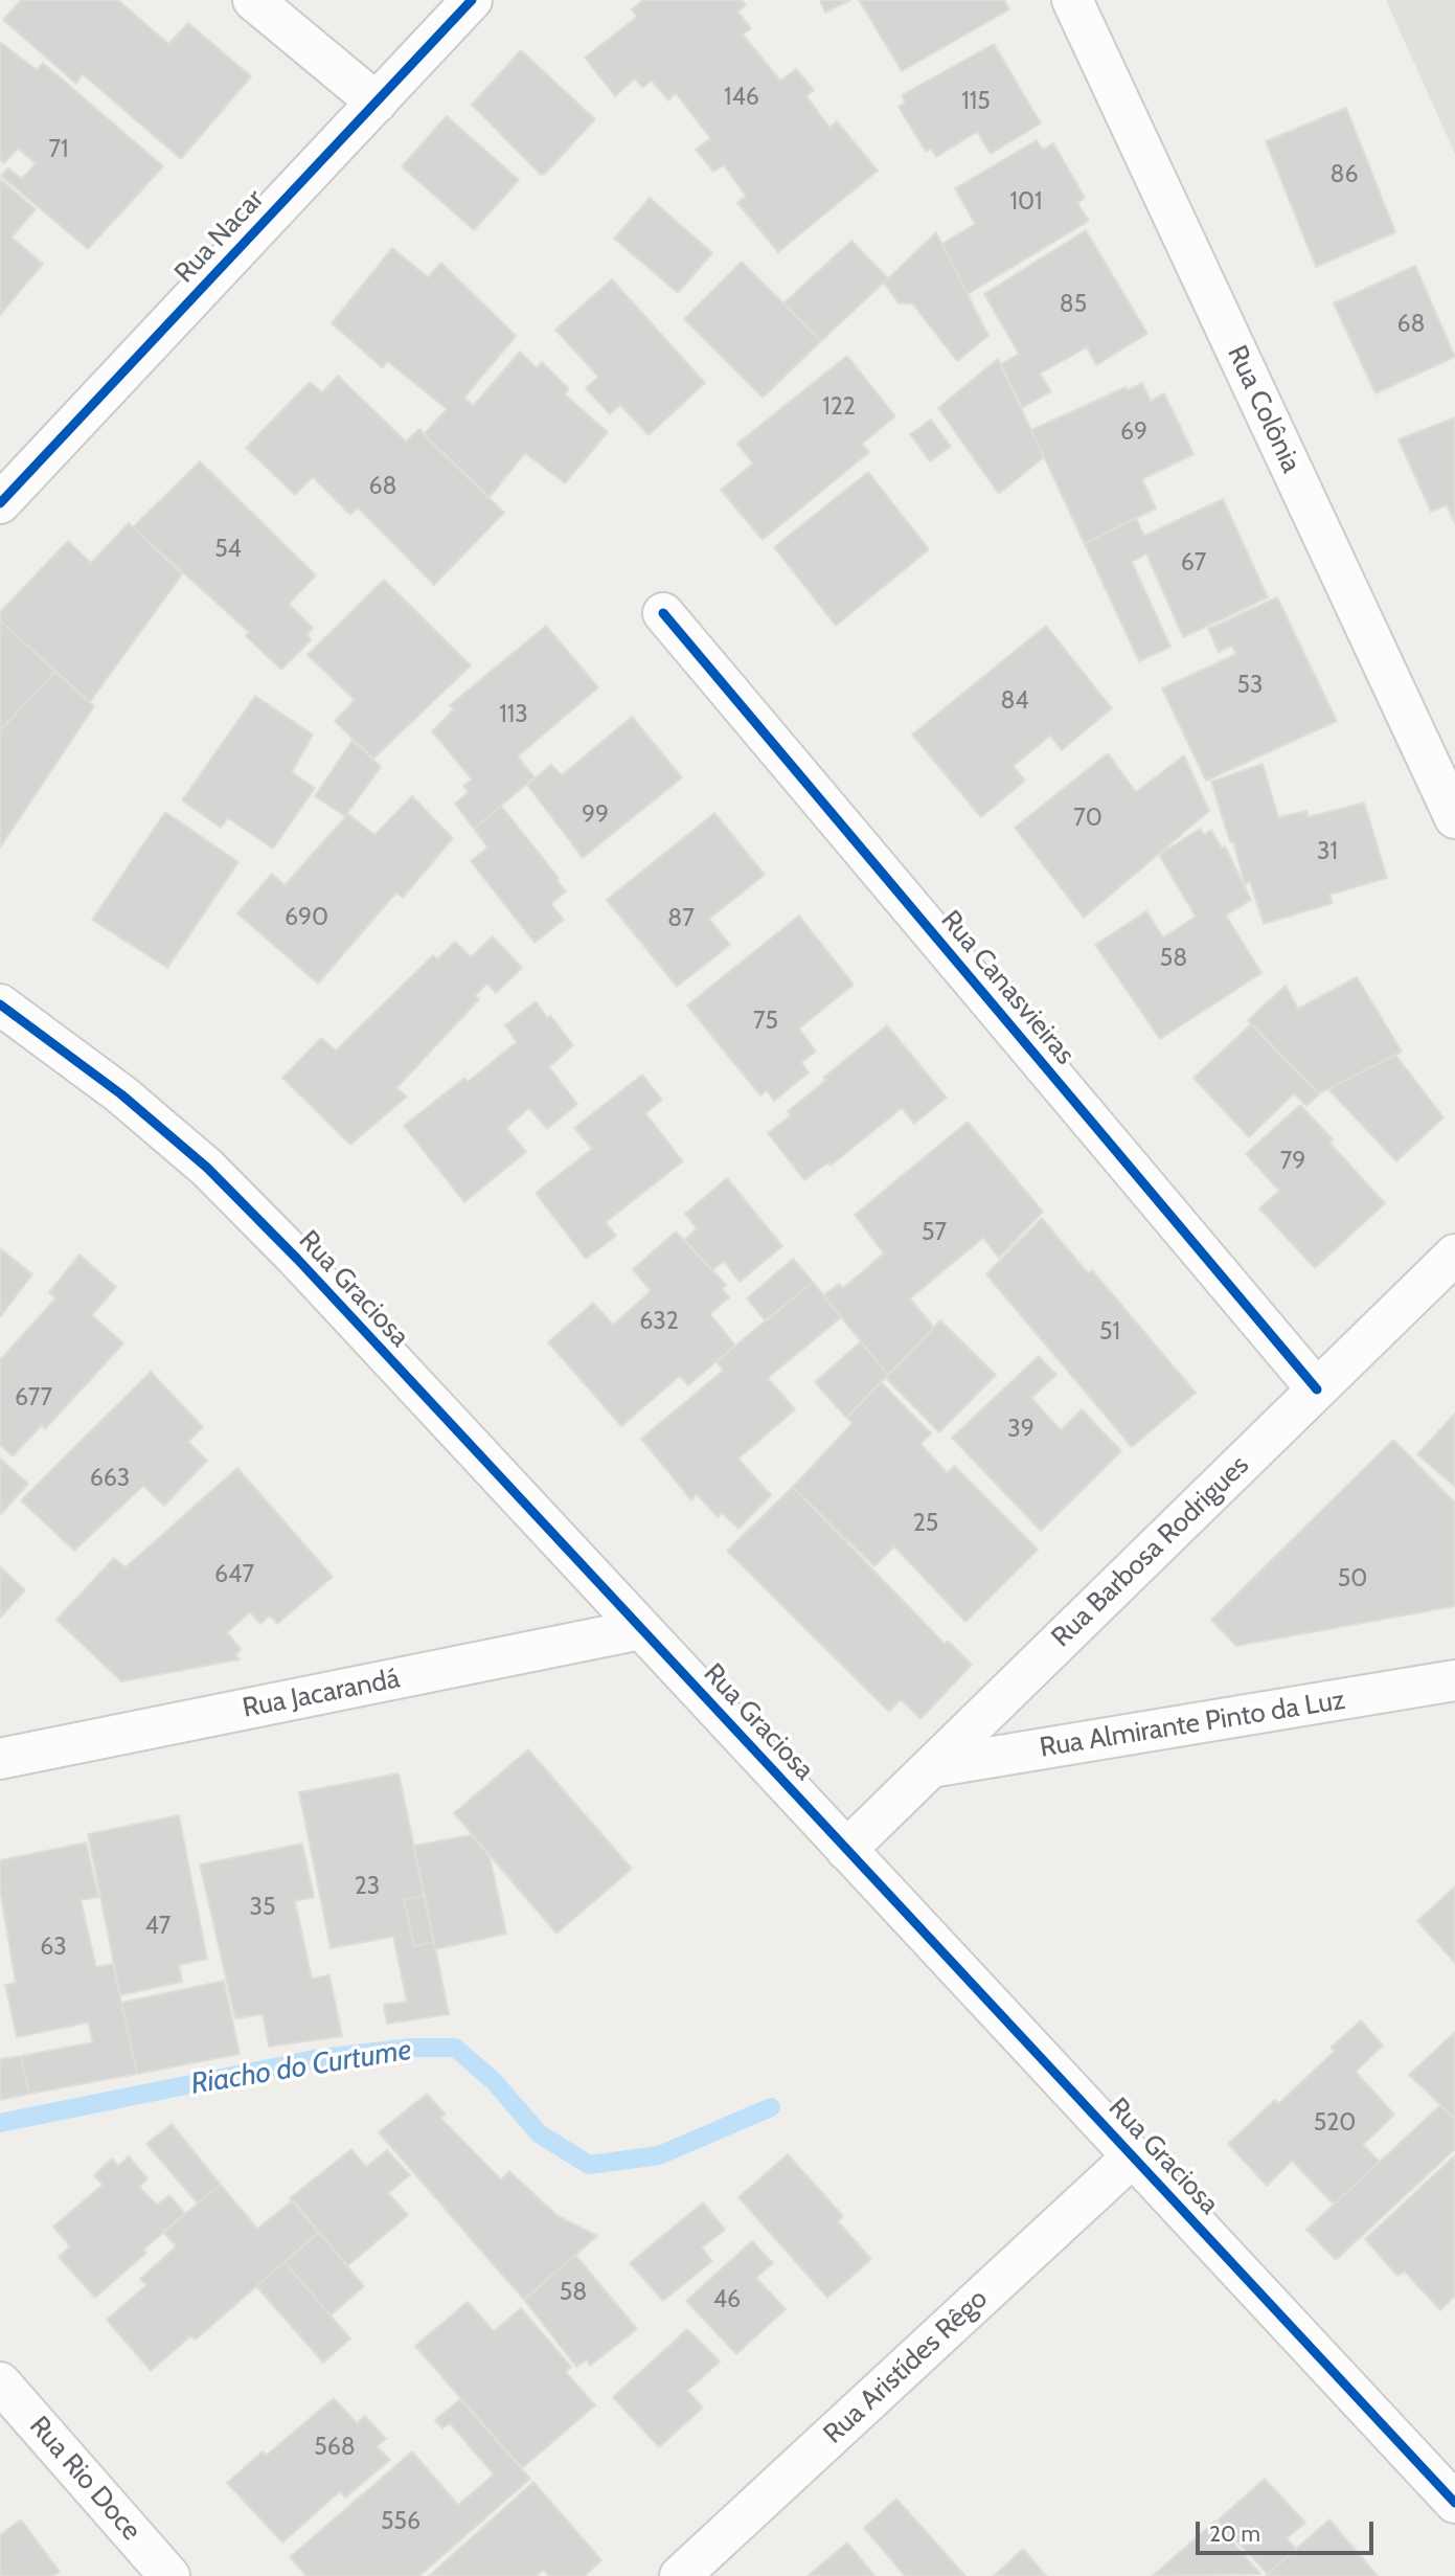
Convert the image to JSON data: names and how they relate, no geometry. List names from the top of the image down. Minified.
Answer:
{"streets":{"street":["Rua Nacar","Rua Colônia","Rua Canasvieiras","Rua Graciosa","Rua Barbosa Rodrigues","Rua Jacarandá","Rua Almirante Pinto da Luz","Rua Aristídes Rêgo","Rua Rio Doce"]},"crossings":[["Rua Canasvieiras","Rua Barbosa Rodrigues"],["Rua Graciosa","Rua Barbosa Rodrigues"],["Rua Graciosa","Rua Jacarandá"],["Rua Graciosa","Rua Aristídes Rêgo"],["Rua Barbosa Rodrigues","Rua Almirante Pinto da Luz"]],"water":["Riacho do Curtume"],"house_numbers":["146","115","71","86","101","85","68","122","69","68","54","67","53","84","113","99","70","31","690","87","58","75","79","57","632","51","677","39","663","25","647","50","23","35","47","63","520","58","46","568","556"],"scale_bar":"20 m"}
